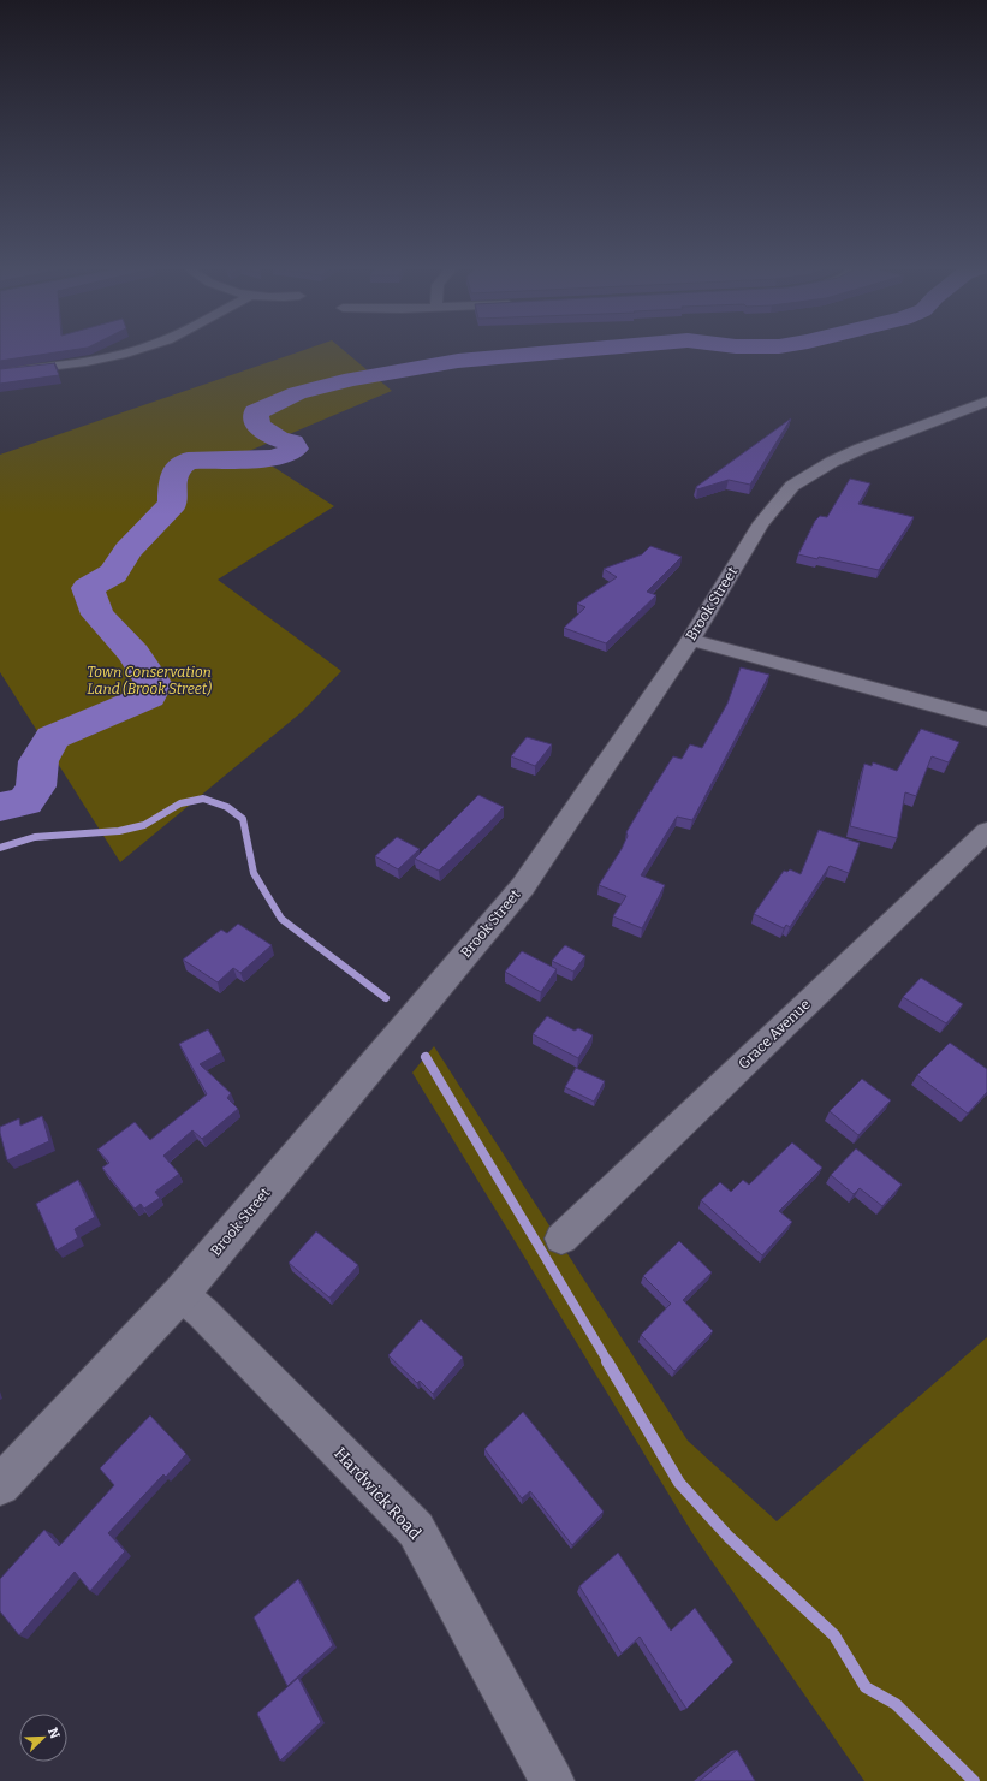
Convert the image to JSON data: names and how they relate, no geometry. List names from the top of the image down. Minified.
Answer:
{"streets":{"street":["Brook Street","Grace Avenue","Hardwick Road"]},"crossings":[["Brook Street","Hardwick Road"]],"parks":["Town Conservation Land (Brook Street)"],"north":"top right"}
